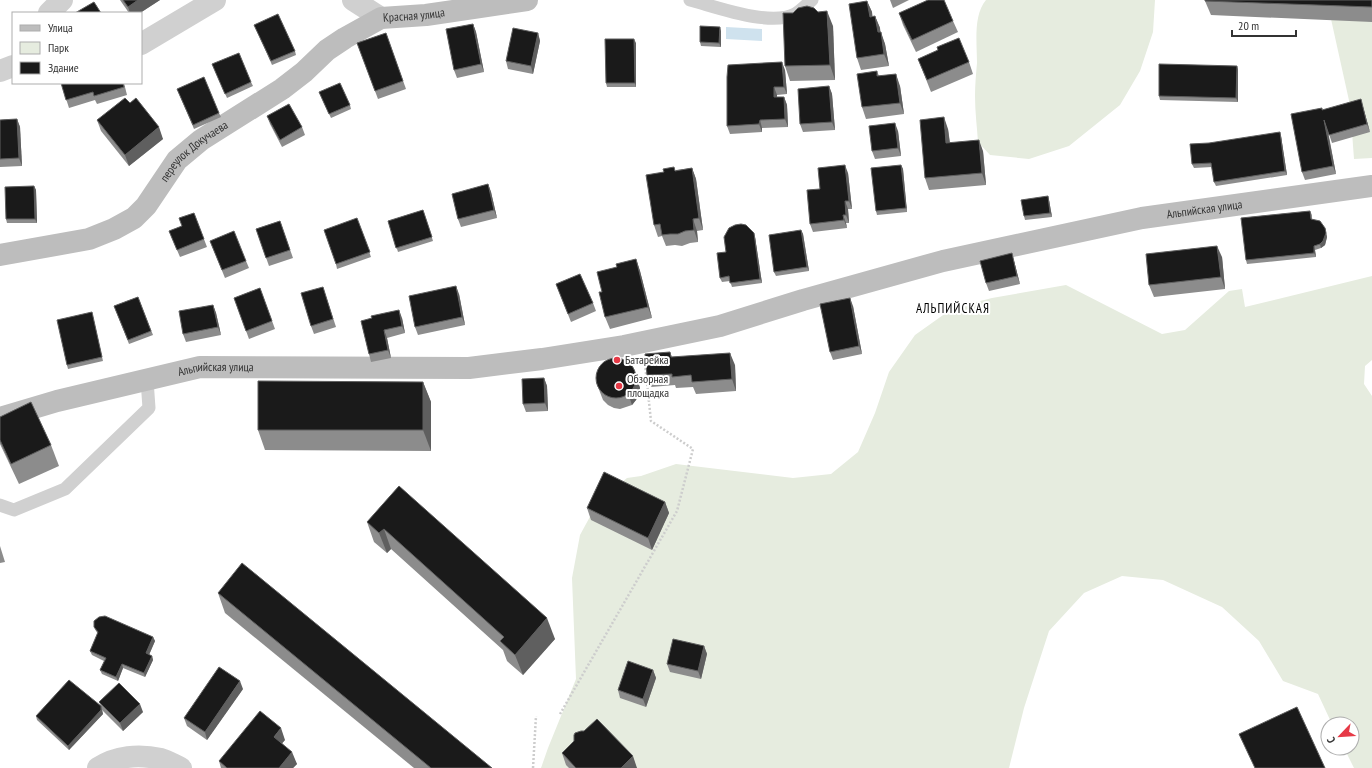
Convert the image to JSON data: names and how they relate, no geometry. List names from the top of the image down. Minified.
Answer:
{"streets":{"street":["Красная улица","переулок Докучаева","Альпийская улица"]},"crossings":[["Красная улица","переулок Докучаева"]],"districts":["АЛЬПИЙСКАЯ"],"places":["Батарейка","Обзорная площадка"],"legend":["Улица","Парк","Здание"],"scale_bar":"20 m","north":"bottom left"}
